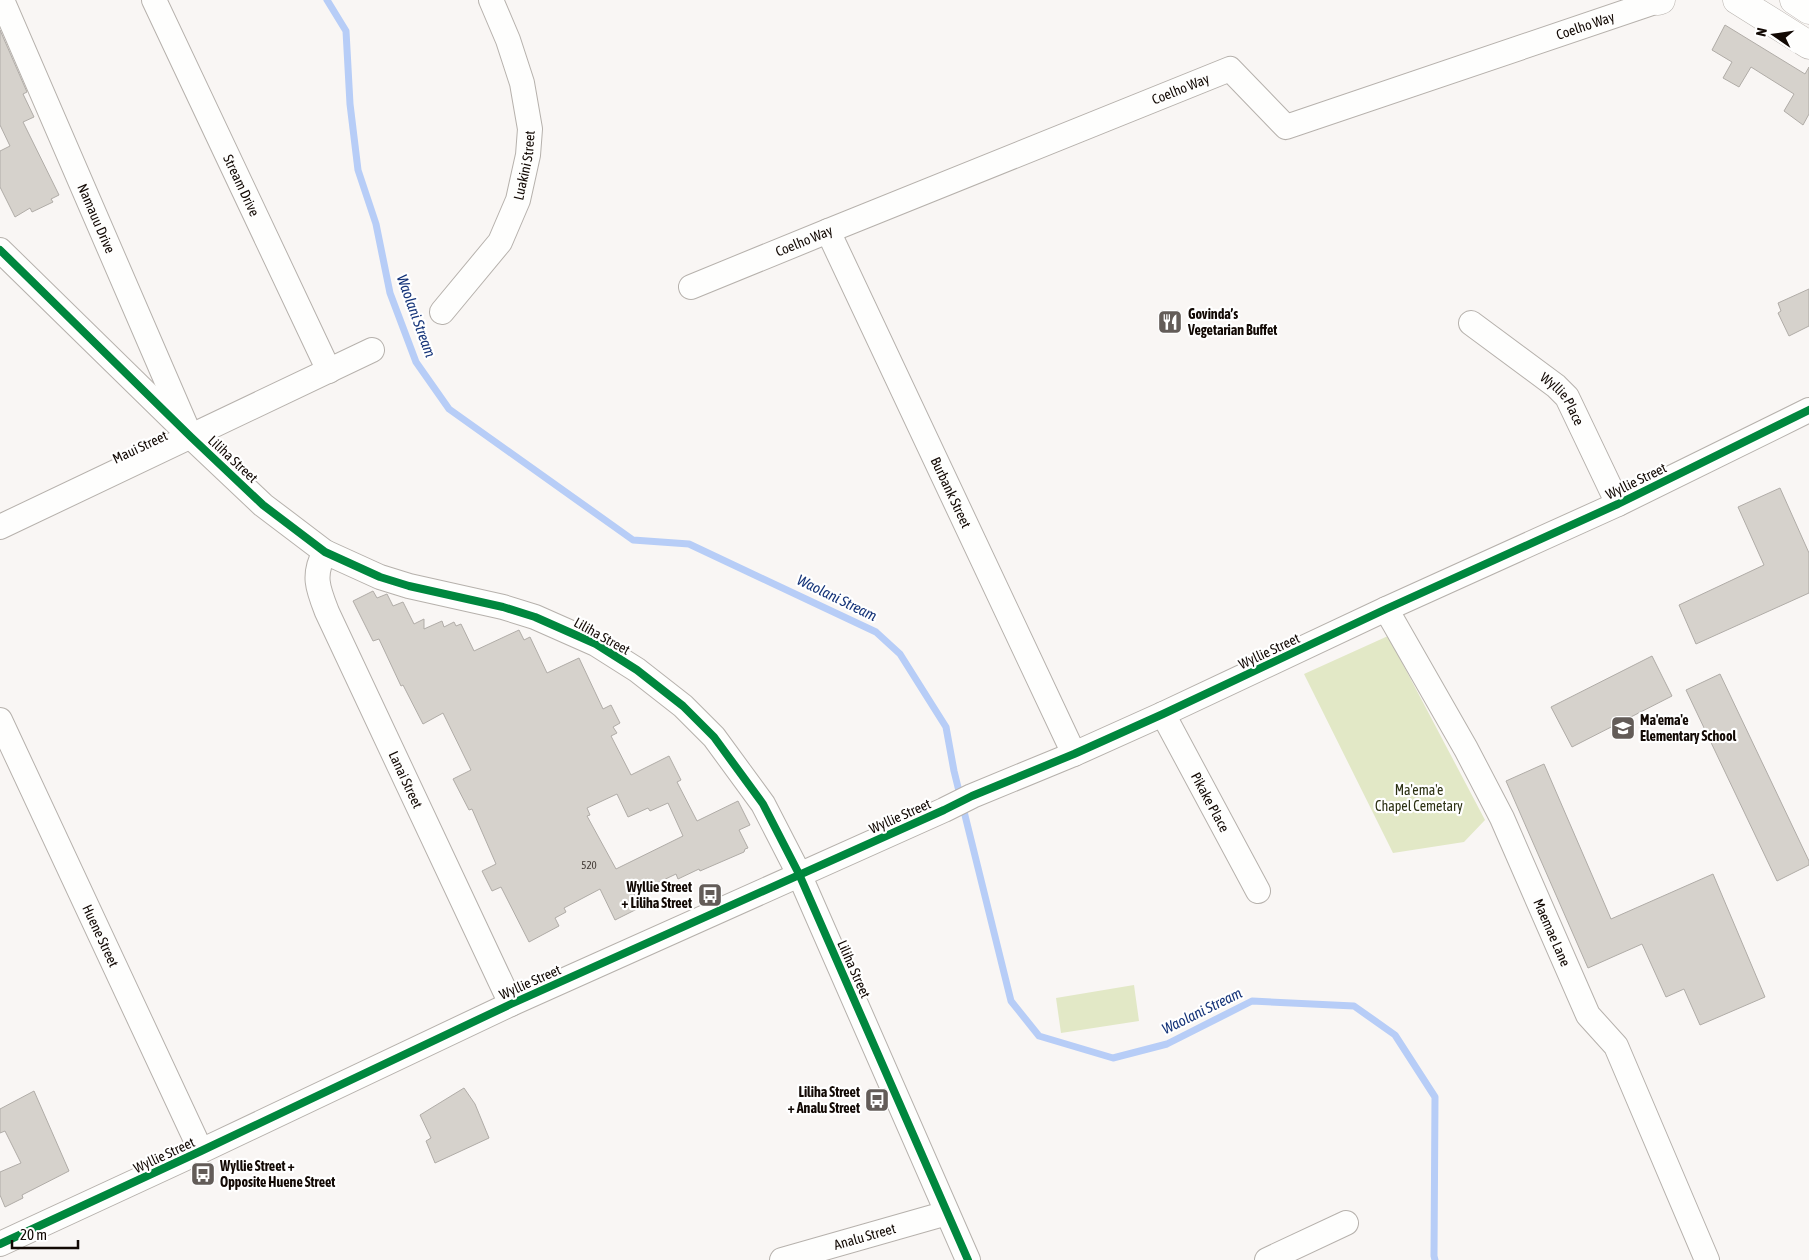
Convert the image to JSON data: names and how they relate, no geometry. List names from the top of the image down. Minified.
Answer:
{"streets":{"street":["Coelho Way","Luakini Street","Stream Drive","Namauu Drive","Wyllie Place","Maui Street","Liliha Street","Wyllie Street","Burbank Street","Lanai Street","Pikake Place","Maemae Lane","Huene Street","Analu Street"]},"crossings":[["Coelho Way","Burbank Street"],["Stream Drive","Maui Street"],["Namauu Drive","Maui Street"],["Namauu Drive","Liliha Street"],["Wyllie Place","Wyllie Street"],["Maui Street","Liliha Street"],["Liliha Street","Wyllie Street"],["Liliha Street","Lanai Street"],["Liliha Street","Analu Street"],["Wyllie Street","Burbank Street"],["Wyllie Street","Lanai Street"],["Wyllie Street","Pikake Place"],["Wyllie Street","Maemae Lane"],["Wyllie Street","Huene Street"]],"water":["Waolani Stream"],"parks":["Ma'ema'e Chapel Cemetary"],"places":{"restaurant":["Govinda’s Vegetarian Buffet"],"school or university":["Ma'ema'e Elementary School"],"bus stop":["Wyllie Street + Liliha Street","Liliha Street + Analu Street","Wyllie Street + Opposite Huene Street"]},"house_numbers":["520"],"scale_bar":"20 m","north":"left"}
